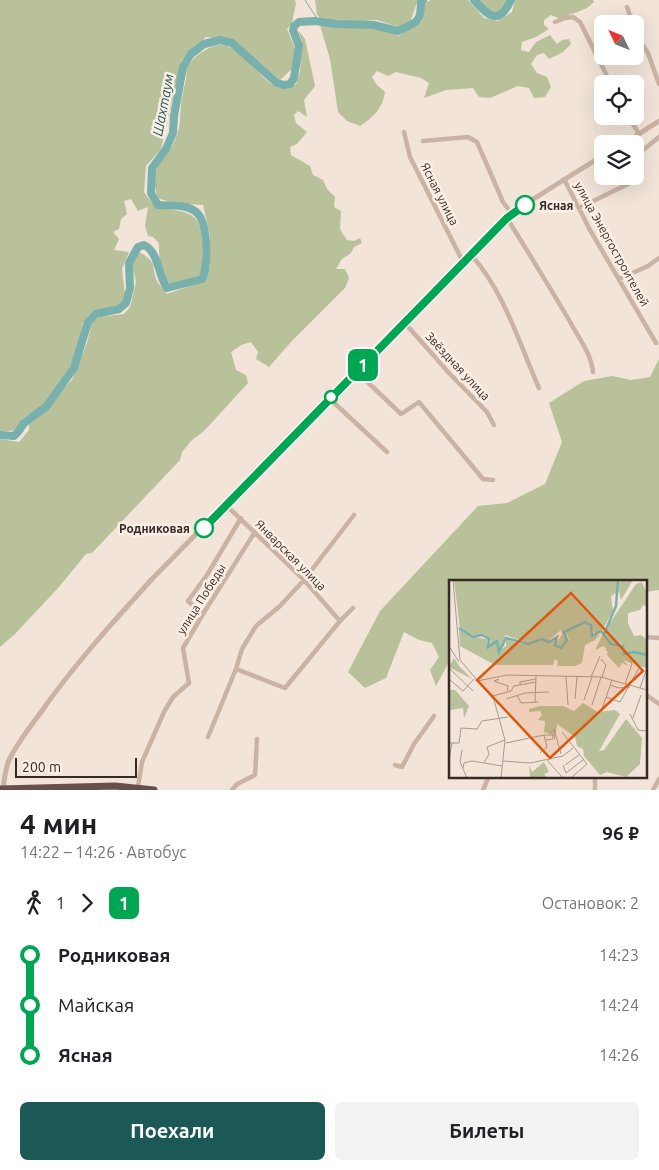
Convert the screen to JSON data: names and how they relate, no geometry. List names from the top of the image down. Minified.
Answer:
{"streets":{"street":["Ясная улица","улица Энергостроителей","Звёздная улица","Январская улица","улица Победы"]},"crossings":[["Январская улица","улица Победы"]],"water":["Шахтаум"],"places":["Ясная","Родниковая"],"lines":["bus line 1"],"scale_bar":"200 m","north":"top left","page":{"on_map":"1","scale":"200 m","heading":["4 мин","14:22 – 14:26 · Автобус","96 ₽"],"legs":["1","1","Остановок: 2"],"list":[{"name":"Родниковая","value":"14:23"},{"name":"Майская","value":"14:24"},{"name":"Ясная","value":"14:26"}],"buttons":["Поехали","Билеты"]}}
